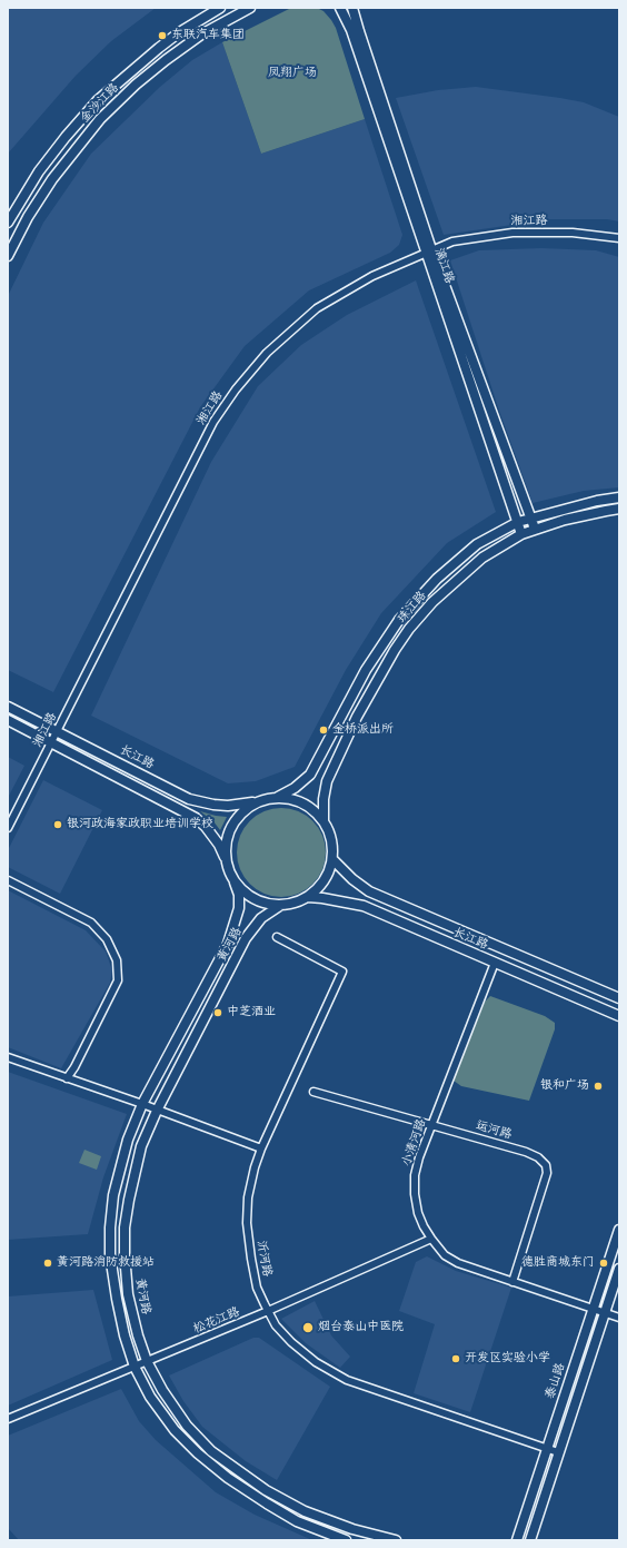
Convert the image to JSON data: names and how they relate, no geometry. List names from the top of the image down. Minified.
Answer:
{"streets":{"main road":["金沙江路","漓江路","珠江路","长江路","黄河路","泰山路"],"street":["湘江路","运河路","小清河路","沂河路","松花江路"]},"crossings":[["湘江路","漓江路"],["湘江路","长江路"],["漓江路","珠江路"],["珠江路","长江路"],["珠江路","黄河路"],["长江路","黄河路"],["长江路","小清河路"],["黄河路","松花江路"],["运河路","小清河路"],["小清河路","松花江路"],["小清河路","泰山路"],["沂河路","松花江路"],["沂河路","泰山路"]],"parks":["凤翔广场"],"places":["东联汽车集团","金桥派出所","银河政海家政职业培训学校","中芝酒业","银和广场","黄河路消防救援站","德胜商城东门","烟台泰山中医院","开发区实验小学"]}
